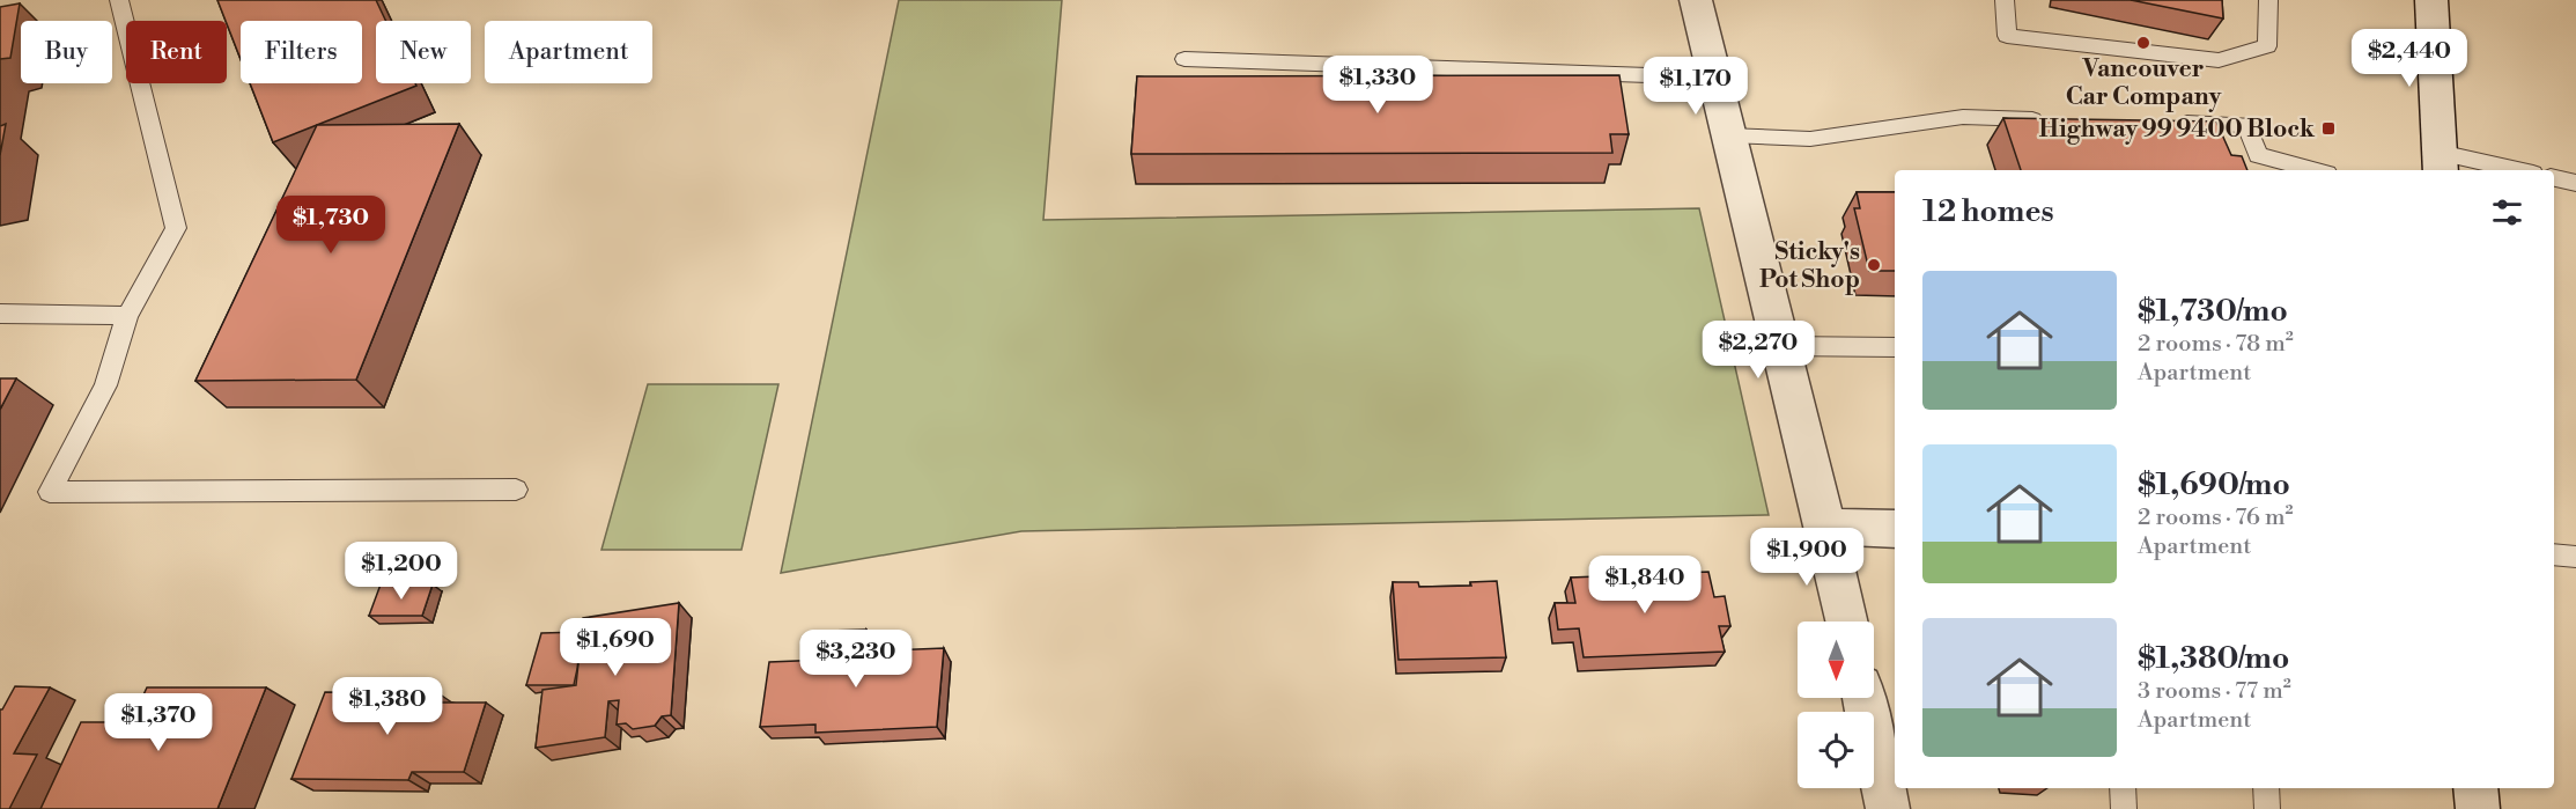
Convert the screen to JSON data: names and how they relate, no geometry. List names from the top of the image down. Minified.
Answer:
{"places":{"other":["Vancouver Car Company","Sticky's Pot Shop"],"transit":["Highway 99 9400 Block"]},"north":"bottom","page":{"chip":["Buy","Rent","Filters","New","Apartment"],"price":["$2,440","$1,330","$1,170","$1,730","$2,270","$1,900","$1,200","$1,840","$1,690","$3,230","$1,380","$1,370"],"heading":"12 homes","list":[{"name":"$1,730/mo","note":"2 rooms · 78 m² · Apartment"},{"name":"$1,690/mo","note":"2 rooms · 76 m² · Apartment"},{"name":"$1,380/mo","note":"3 rooms · 77 m² · Apartment"}]}}
